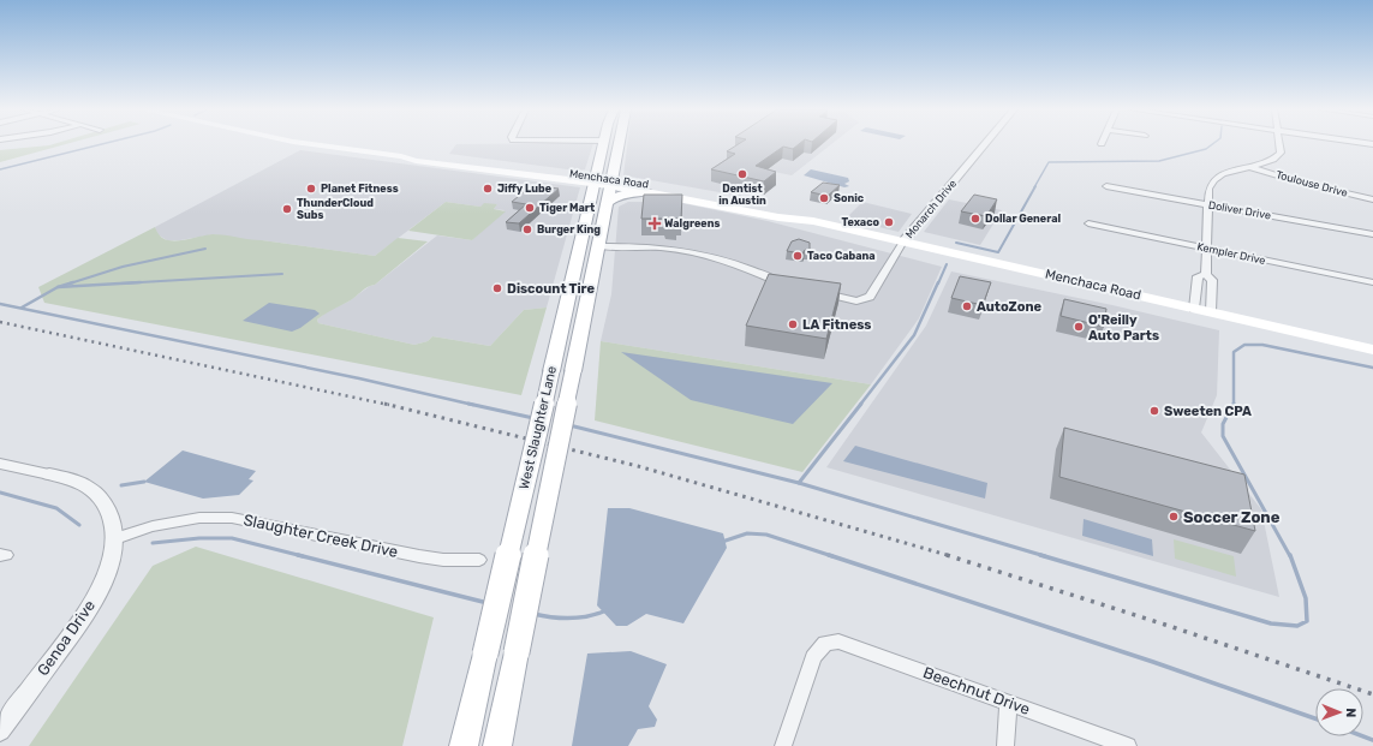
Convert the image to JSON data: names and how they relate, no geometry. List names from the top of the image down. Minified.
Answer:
{"streets":{"main road":["Menchaca Road","West Slaughter Lane"],"street":["Toulouse Drive","Monarch Drive","Doliver Drive","Kempler Drive","Slaughter Creek Drive","Genoa Drive","Beechnut Drive"]},"crossings":[["Menchaca Road","Monarch Drive"],["Menchaca Road","West Slaughter Lane"],["Slaughter Creek Drive","Genoa Drive"]],"places":{"other":["Dentist in Austin","Planet Fitness","Jiffy Lube","Sonic","Tiger Mart","ThunderCloud Subs","Dollar General","Texaco","Burger King","Taco Cabana","Discount Tire","AutoZone","LA Fitness","O'Reilly Auto Parts","Sweeten CPA","Soccer Zone"],"health":["Walgreens"]},"north":"right"}
